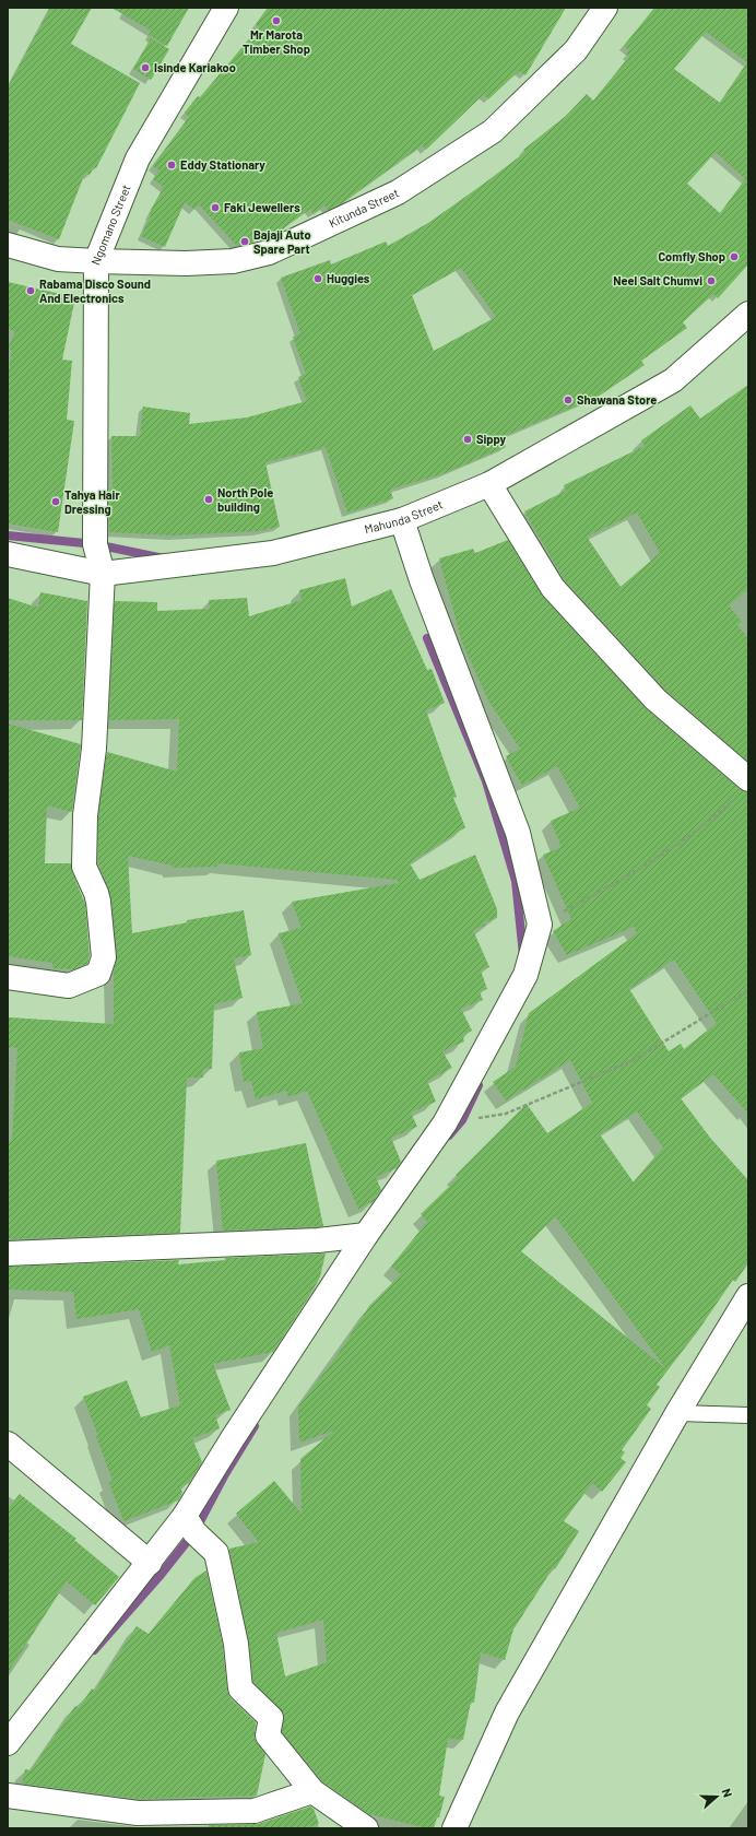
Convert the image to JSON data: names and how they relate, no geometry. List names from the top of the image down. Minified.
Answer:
{"streets":{"street":["Kitunda Street","Ngomano Street","Mahunda Street"]},"crossings":[["Kitunda Street","Ngomano Street"],["Ngomano Street","Mahunda Street"]],"places":["Mr Marota Timber Shop","Isinde Kariakoo","Eddy Stationary","Faki Jewellers","Bajaji Auto Spare Part","Comfly Shop","Huggies","Neel Salt Chumvi","Rabama Disco Sound And Electronics","Shawana Store","Sippy","North Pole building","Tahya Hair Dressing"],"north":"right"}
